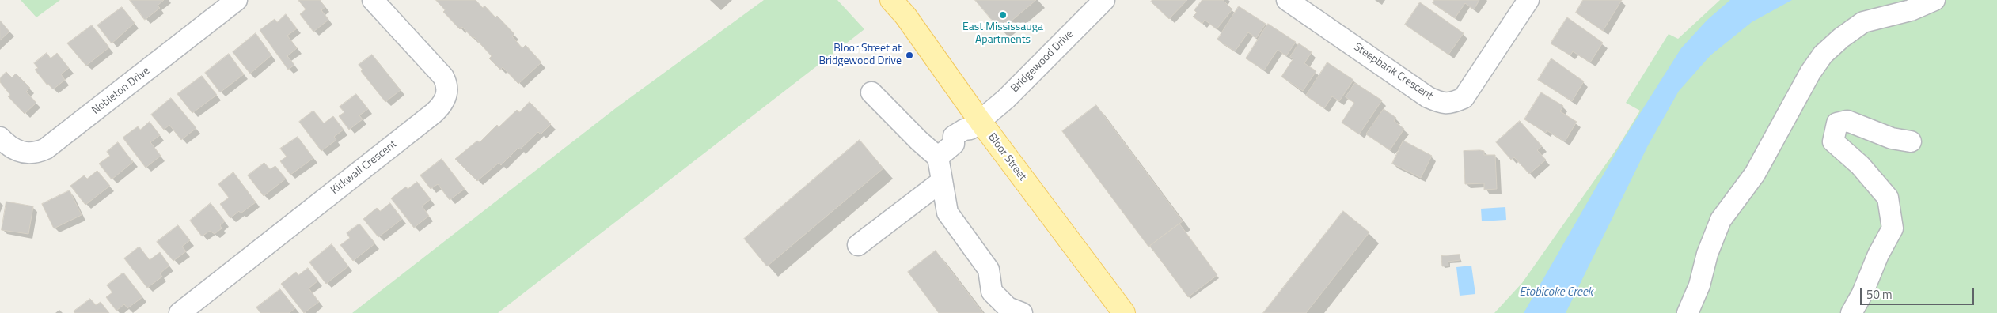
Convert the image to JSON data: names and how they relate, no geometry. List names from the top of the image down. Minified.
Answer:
{"streets":{"main road":["Bloor Street"],"street":["Bridgewood Drive","Steepbank Crescent","Nobleton Drive","Kirkwall Crescent"]},"crossings":[["Bridgewood Drive","Bloor Street"]],"water":["Etobicoke Creek"],"places":["East Mississauga Apartments","Bloor Street at Bridgewood Drive"],"scale_bar":"50 m"}
